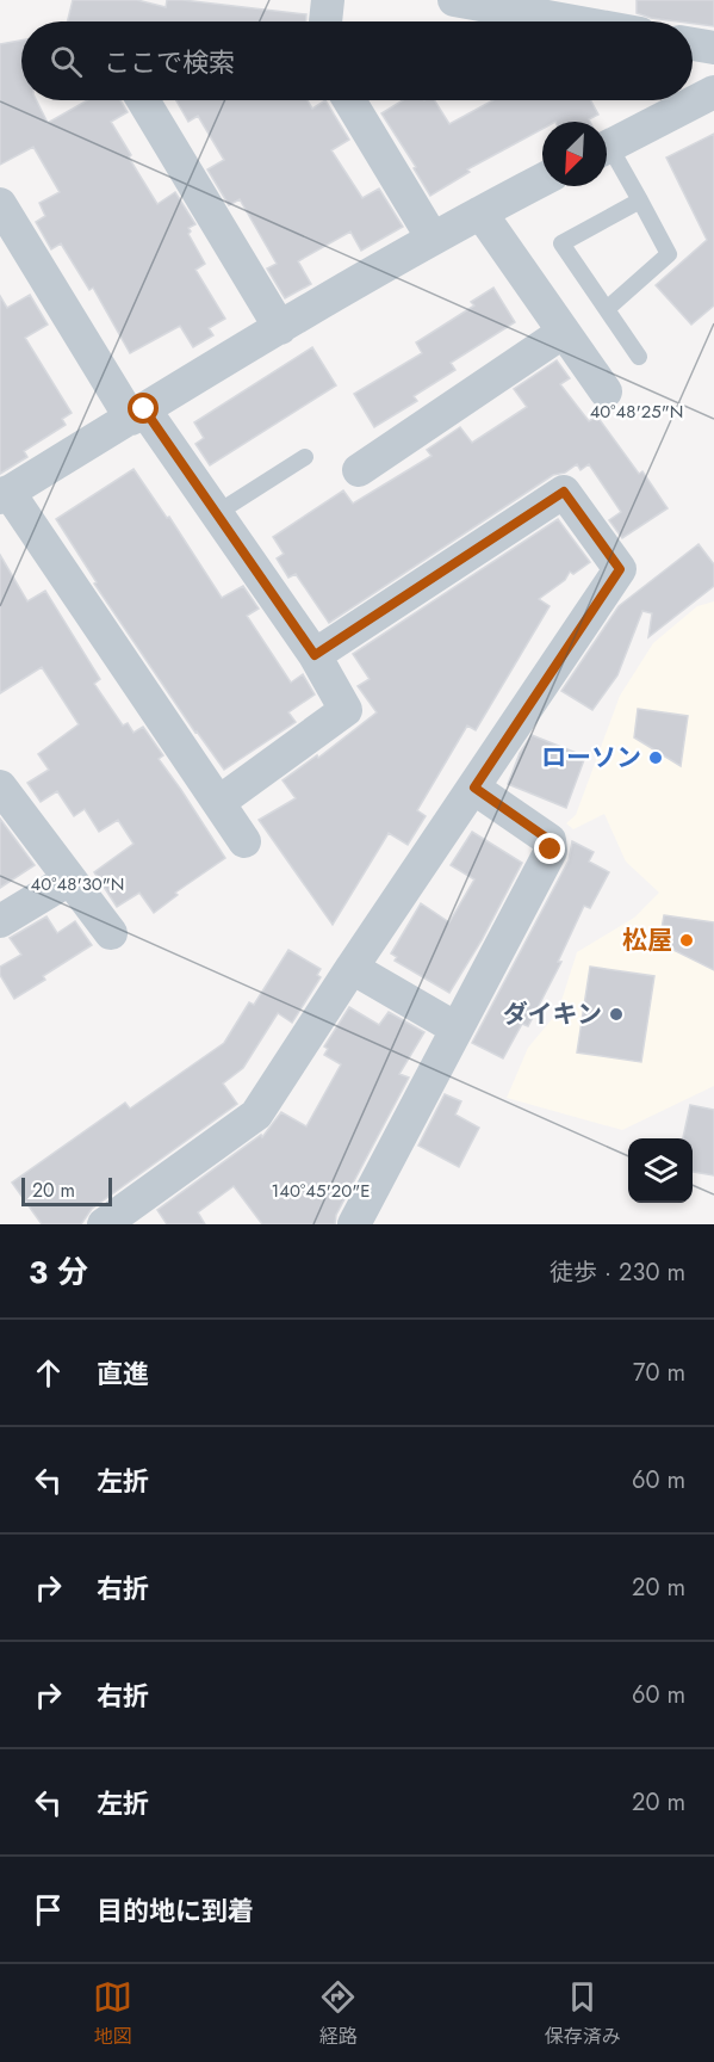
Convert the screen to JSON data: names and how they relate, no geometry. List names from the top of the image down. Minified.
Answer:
{"places":["ローソン","松屋","ダイキン"],"scale_bar":"20 m","north":"bottom left","page":{"search":"ここで検索","scale":"20 m","heading":["3 分","徒歩 · 230 m"],"list":[["直進","70 m"],["左折","60 m"],["右折","20 m"],["右折","60 m"],["左折","20 m"],"目的地に到着"],"nav":["地図","経路","保存済み"]},"coordinates":["40°48'25\"N","40°48'30\"N","140°45'20\"E"]}
